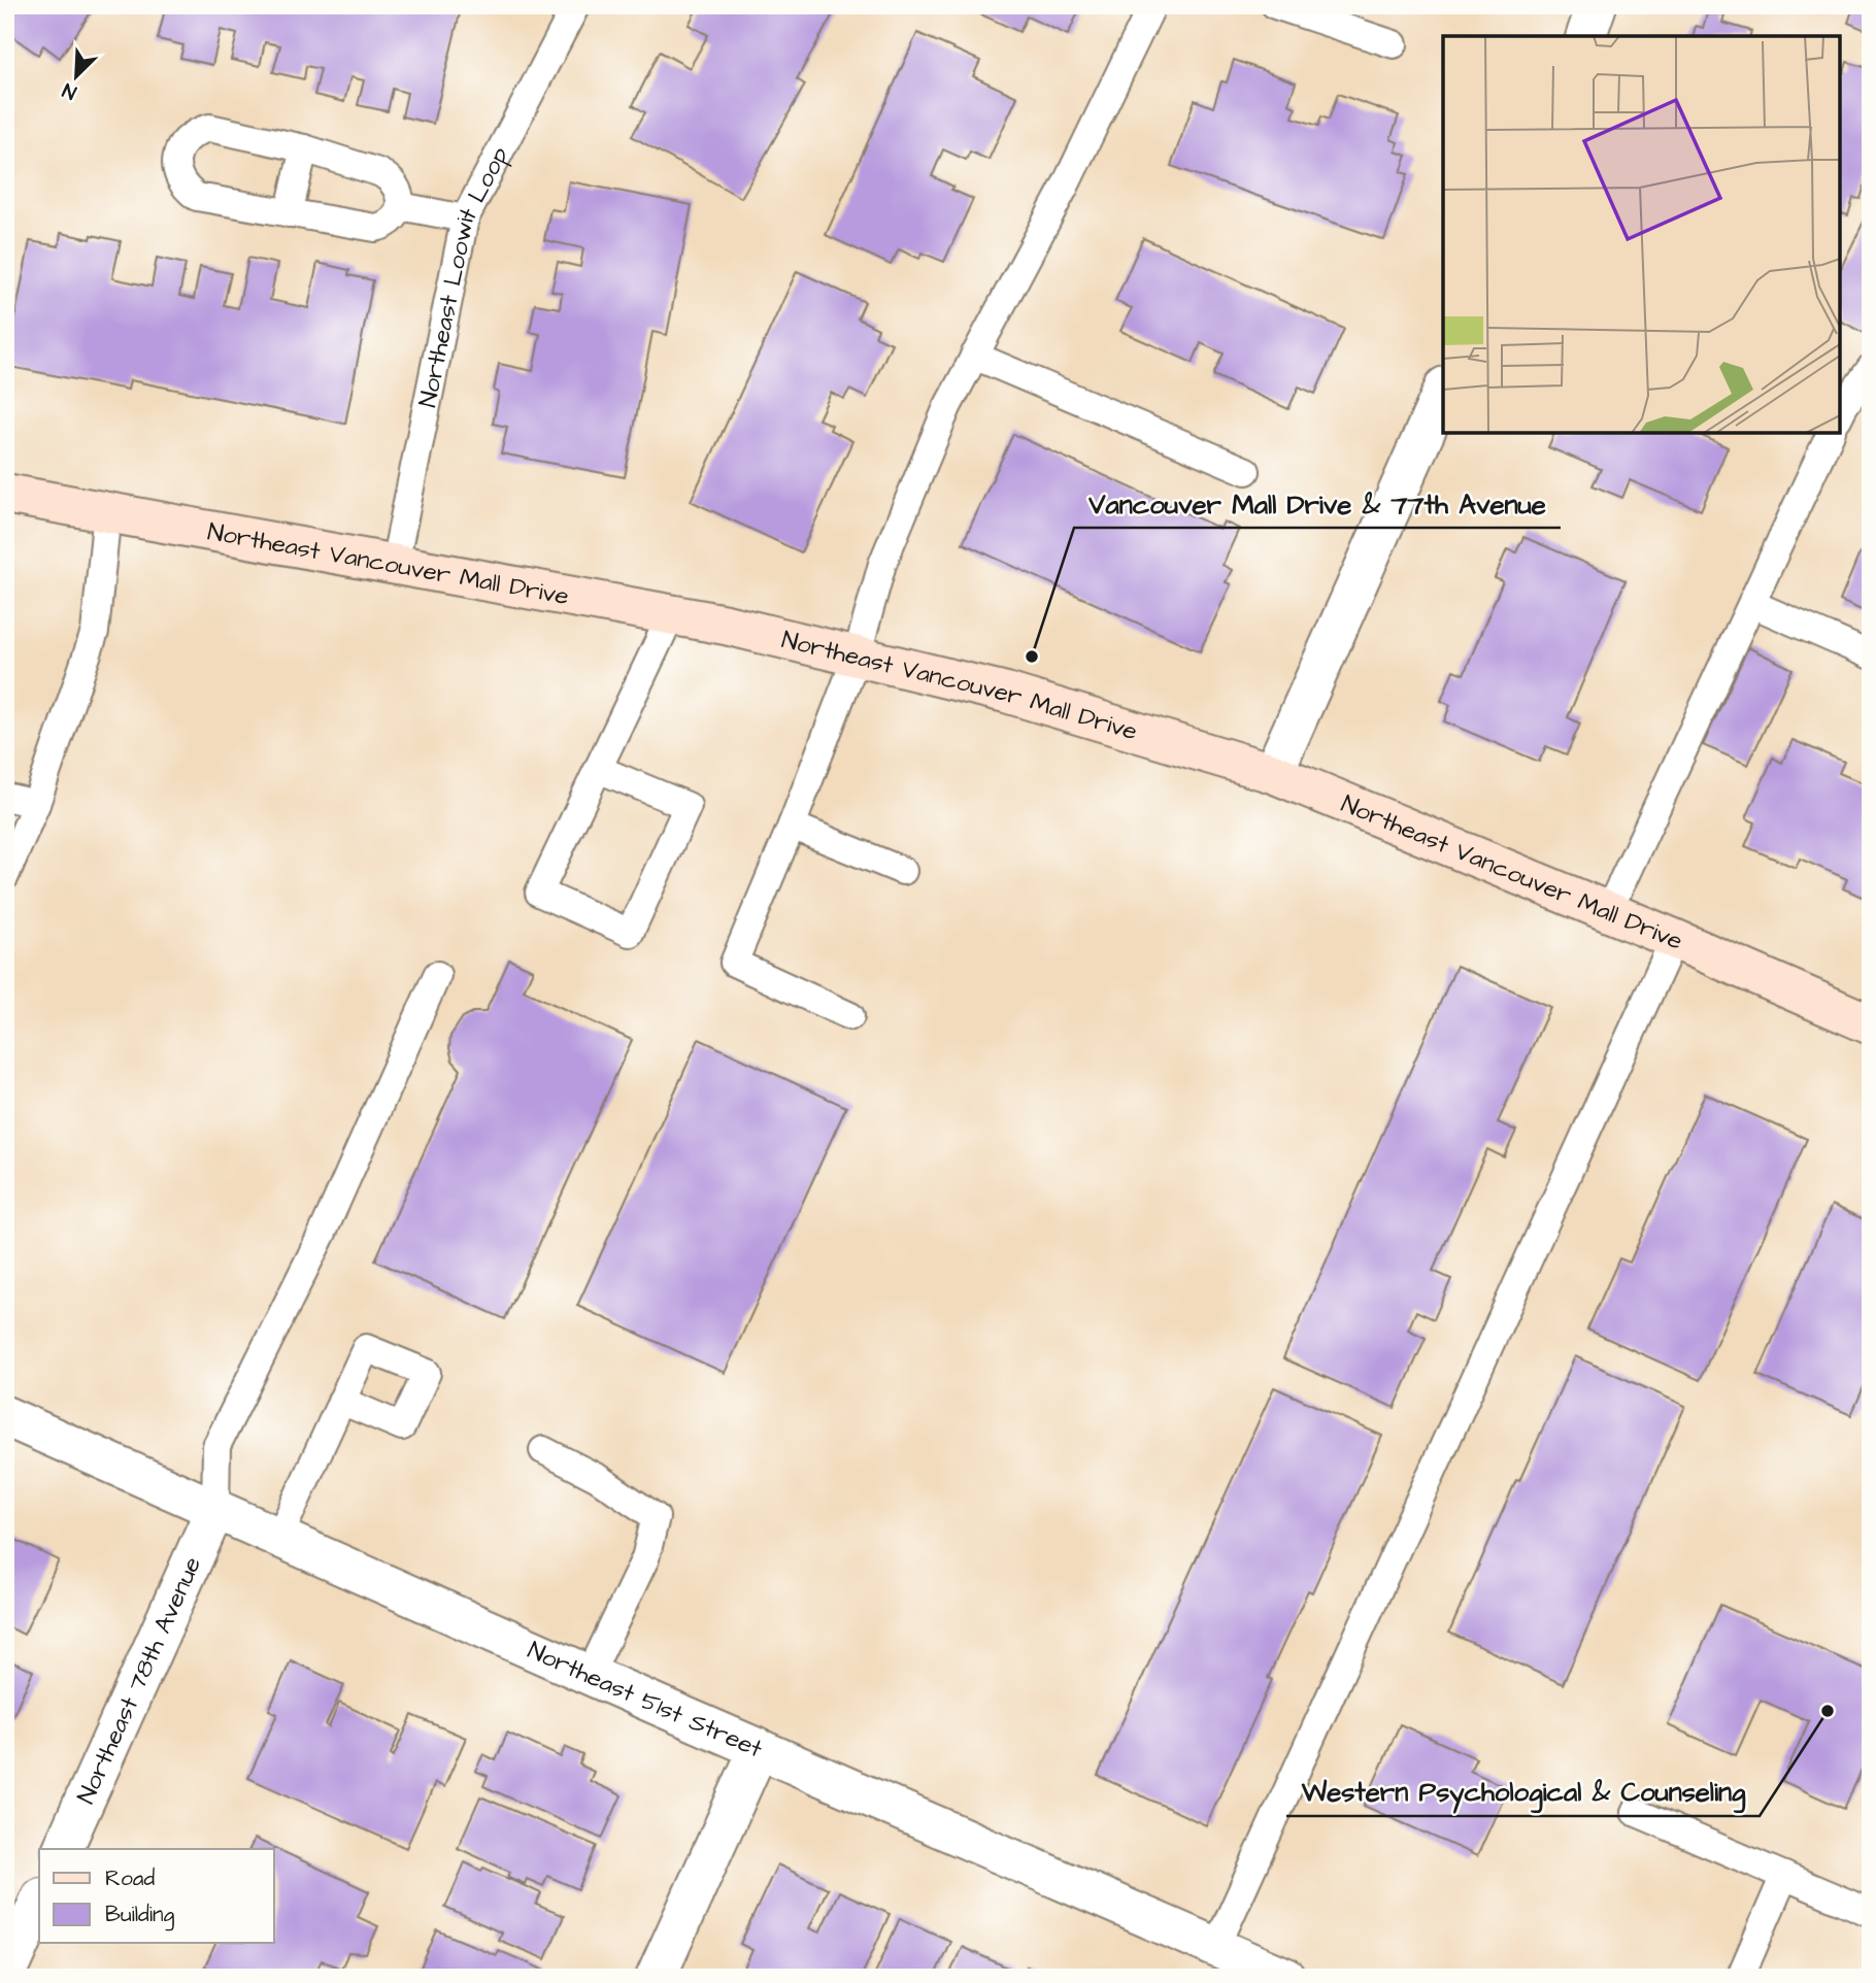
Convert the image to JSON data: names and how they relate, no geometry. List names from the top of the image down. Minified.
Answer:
{"streets":{"main road":["Northeast Vancouver Mall Drive"],"street":["Northeast 78th Avenue","Northeast 51st Street"],"lane":["Northeast Loowit Loop"]},"crossings":[["Northeast Loowit Loop","Northeast Vancouver Mall Drive"],["Northeast 78th Avenue","Northeast 51st Street"]],"places":["Vancouver Mall Drive & 77th Avenue","Western Psychological & Counseling"],"legend":["Road","Building"],"north":"bottom left"}
